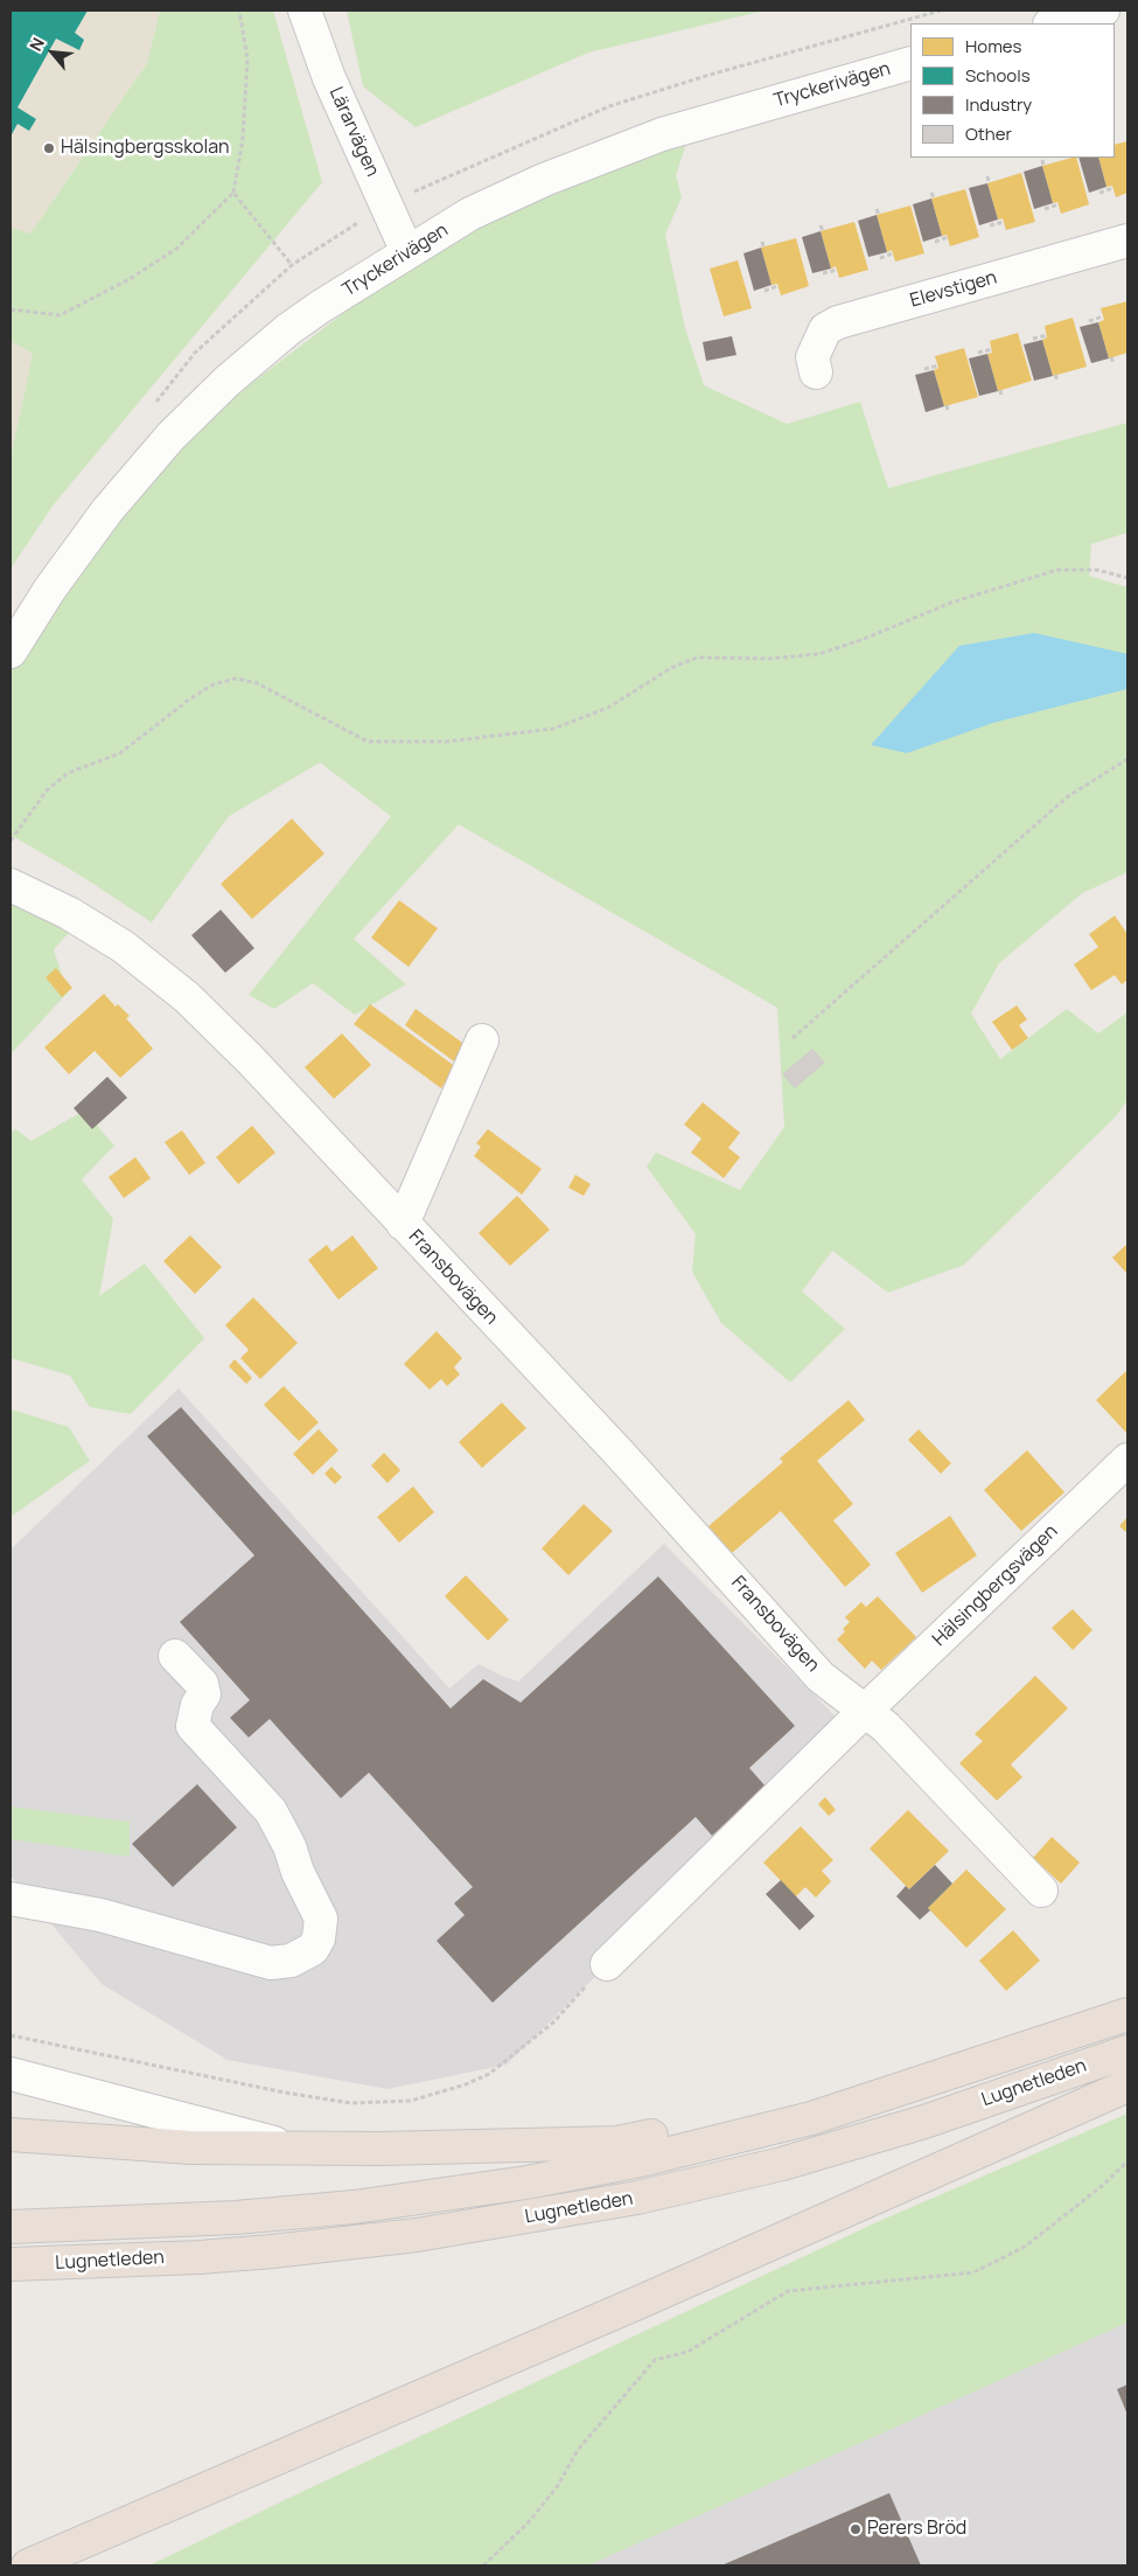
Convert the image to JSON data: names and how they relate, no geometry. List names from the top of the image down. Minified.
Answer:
{"streets":{"highway":["Lugnetleden"],"street":["Tryckerivägen","Lärarvägen","Elevstigen","Fransbovägen","Hälsingbergsvägen"]},"crossings":[["Tryckerivägen","Lärarvägen"],["Fransbovägen","Hälsingbergsvägen"]],"places":["Hälsingbergsskolan","Perers Bröd"],"legend":["Homes","Schools","Industry","Other"],"north":"top left"}
